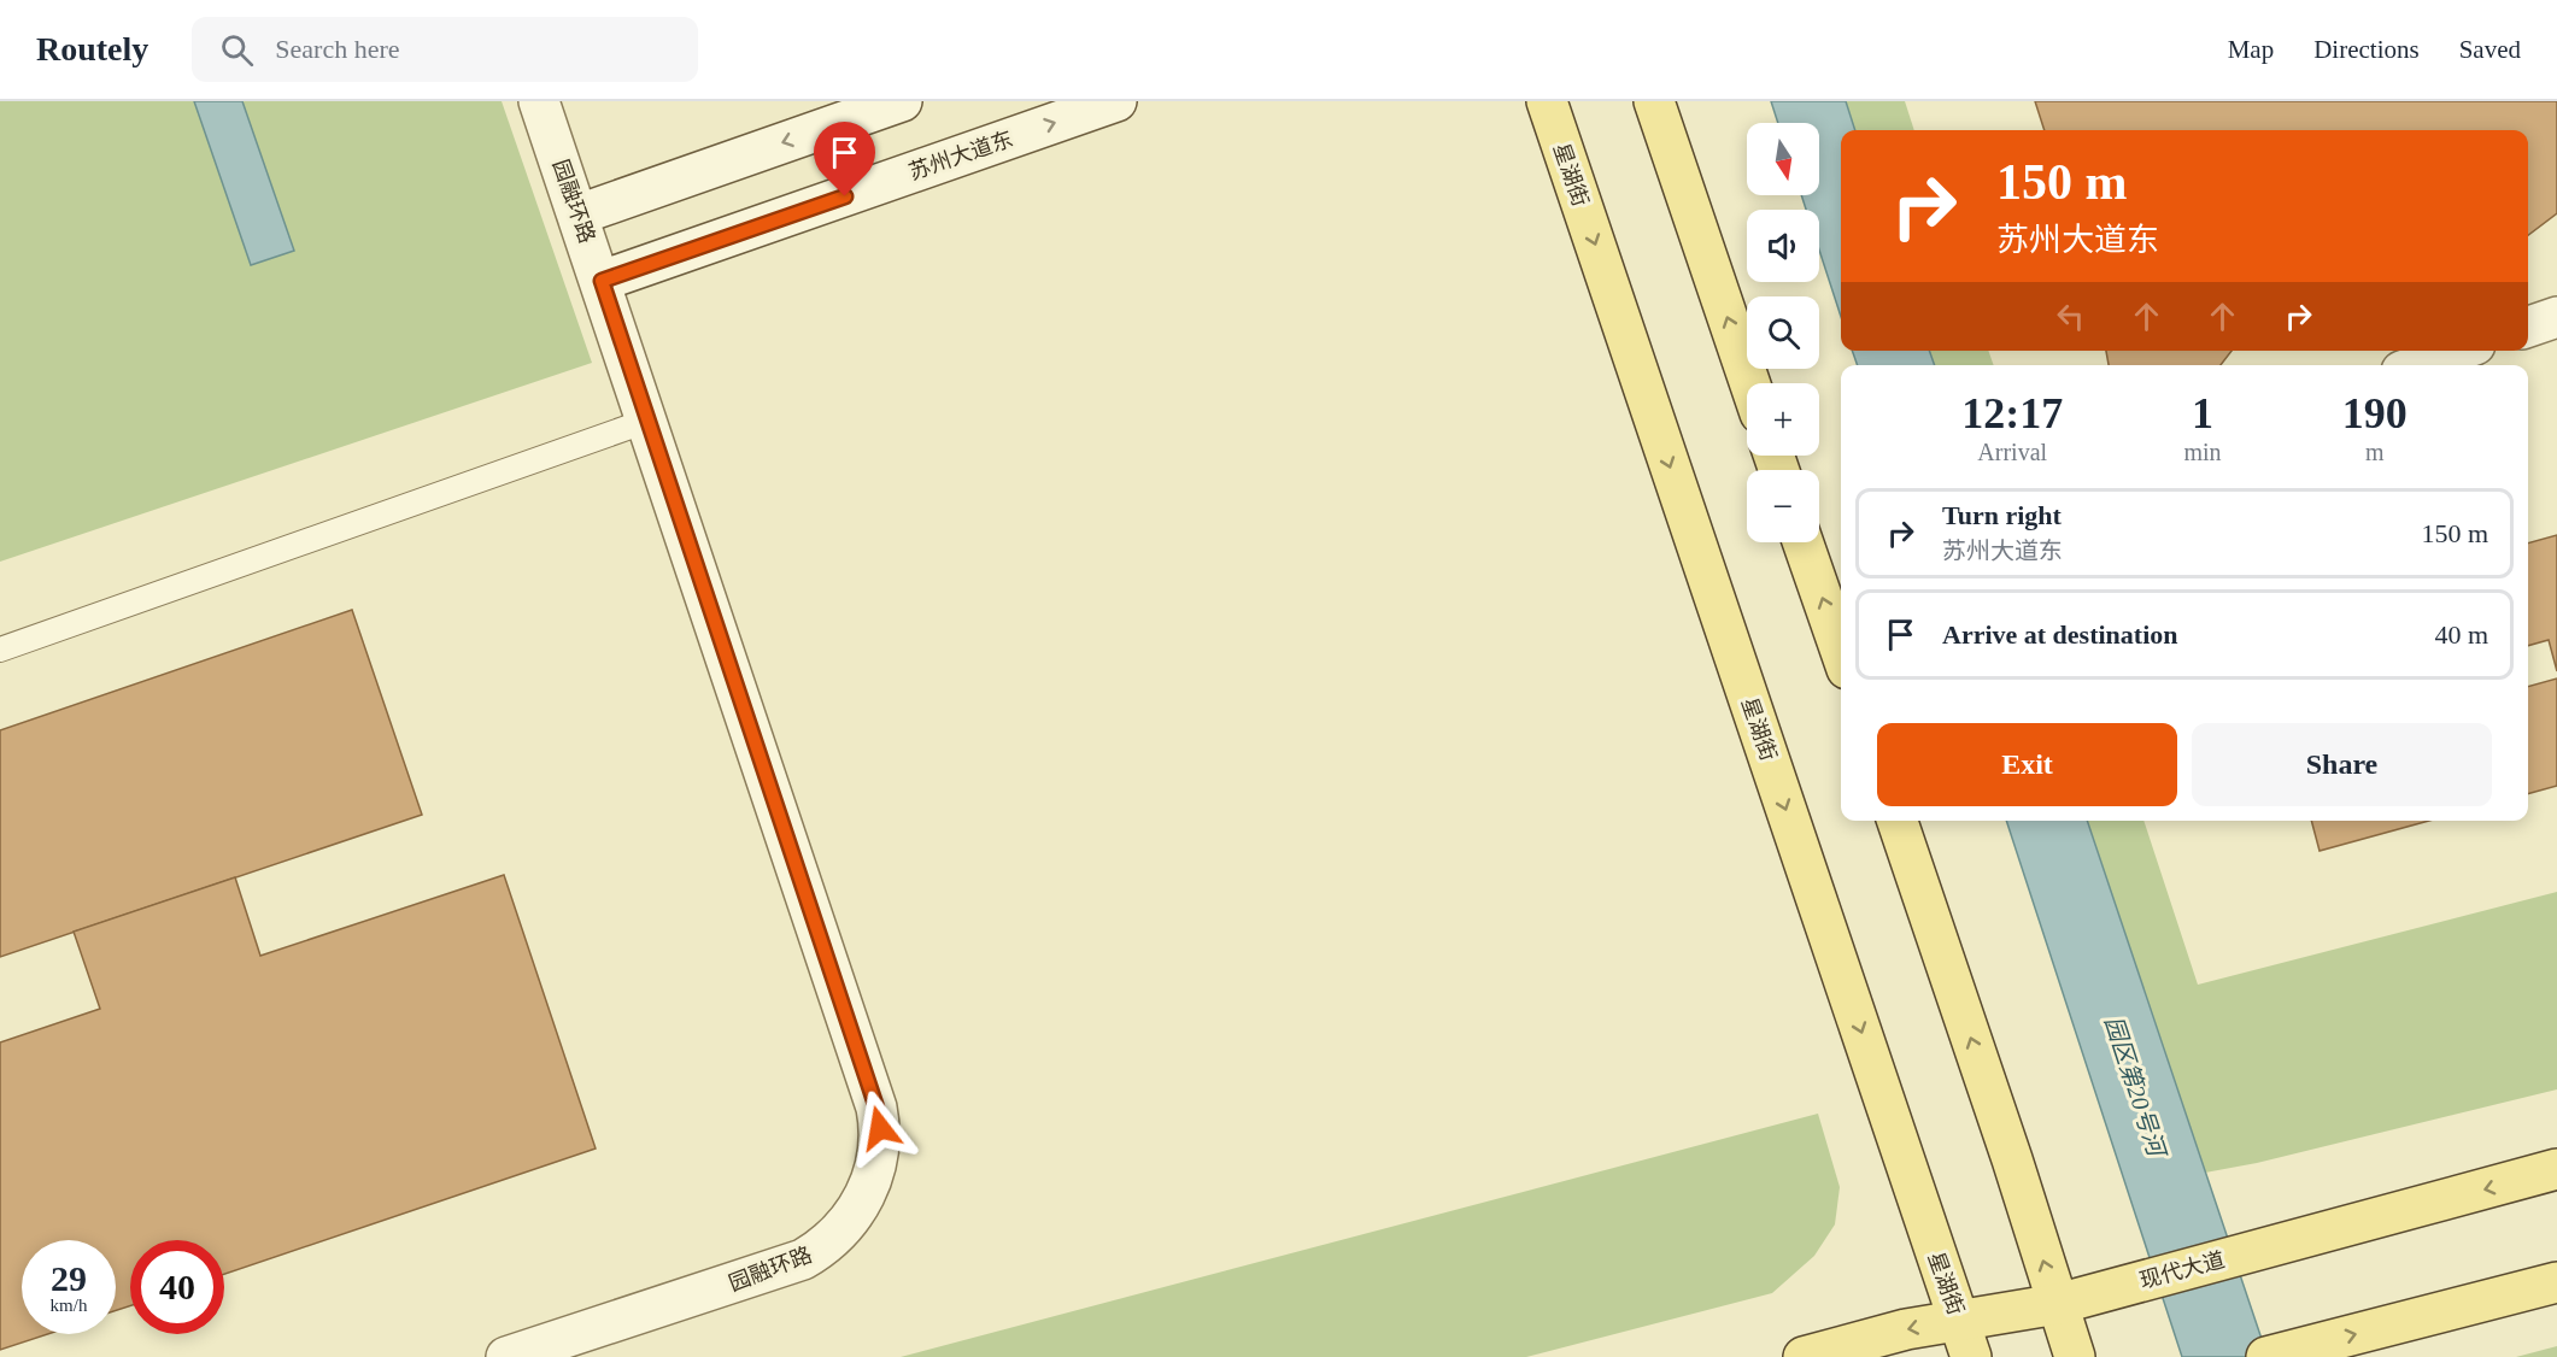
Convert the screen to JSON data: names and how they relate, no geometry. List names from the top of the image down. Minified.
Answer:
{"streets":{"main road":["星湖街","现代大道"],"street":["苏州大道东","园融环路"]},"crossings":[["苏州大道东","园融环路"],["星湖街","现代大道"]],"water":["园区第20号河"],"north":"bottom","page":{"header":"Routely","search":"Search here","nav":["Map","Directions","Saved"],"map_buttons":["+","−"],"turn":["150 m","苏州大道东"],"eta":["12:17","Arrival","1","min","190","m"],"list":[{"name":"Turn right","note":"苏州大道东","value":"150 m"},{"name":"Arrive at destination","value":"40 m"}],"buttons":["Exit","Share"],"speed":"29 km/h","limit":"40"}}
